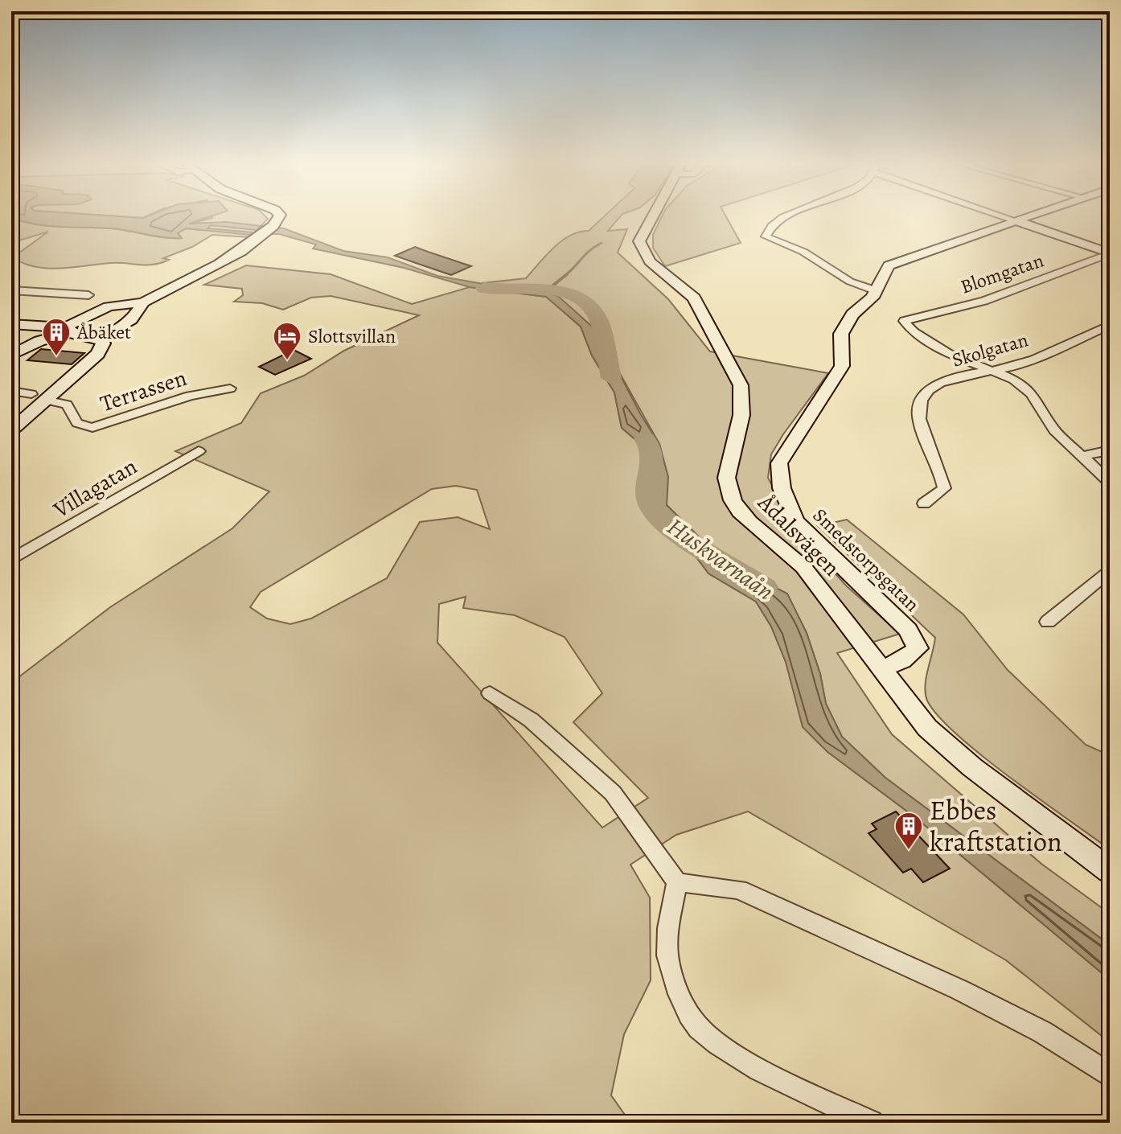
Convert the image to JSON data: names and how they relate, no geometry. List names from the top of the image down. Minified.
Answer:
{"streets":{"street":["Blomgatan","Skolgatan","Terrassen","Villagatan","Ådalsvägen","Smedstorpsgatan"]},"crossings":[["Blomgatan","Skolgatan"],["Ådalsvägen","Smedstorpsgatan"]],"water":["Huskvarnaån"],"places":{"building":["Åbäket","Ebbes kraftstation"],"hotel":["Slottsvillan"]}}
